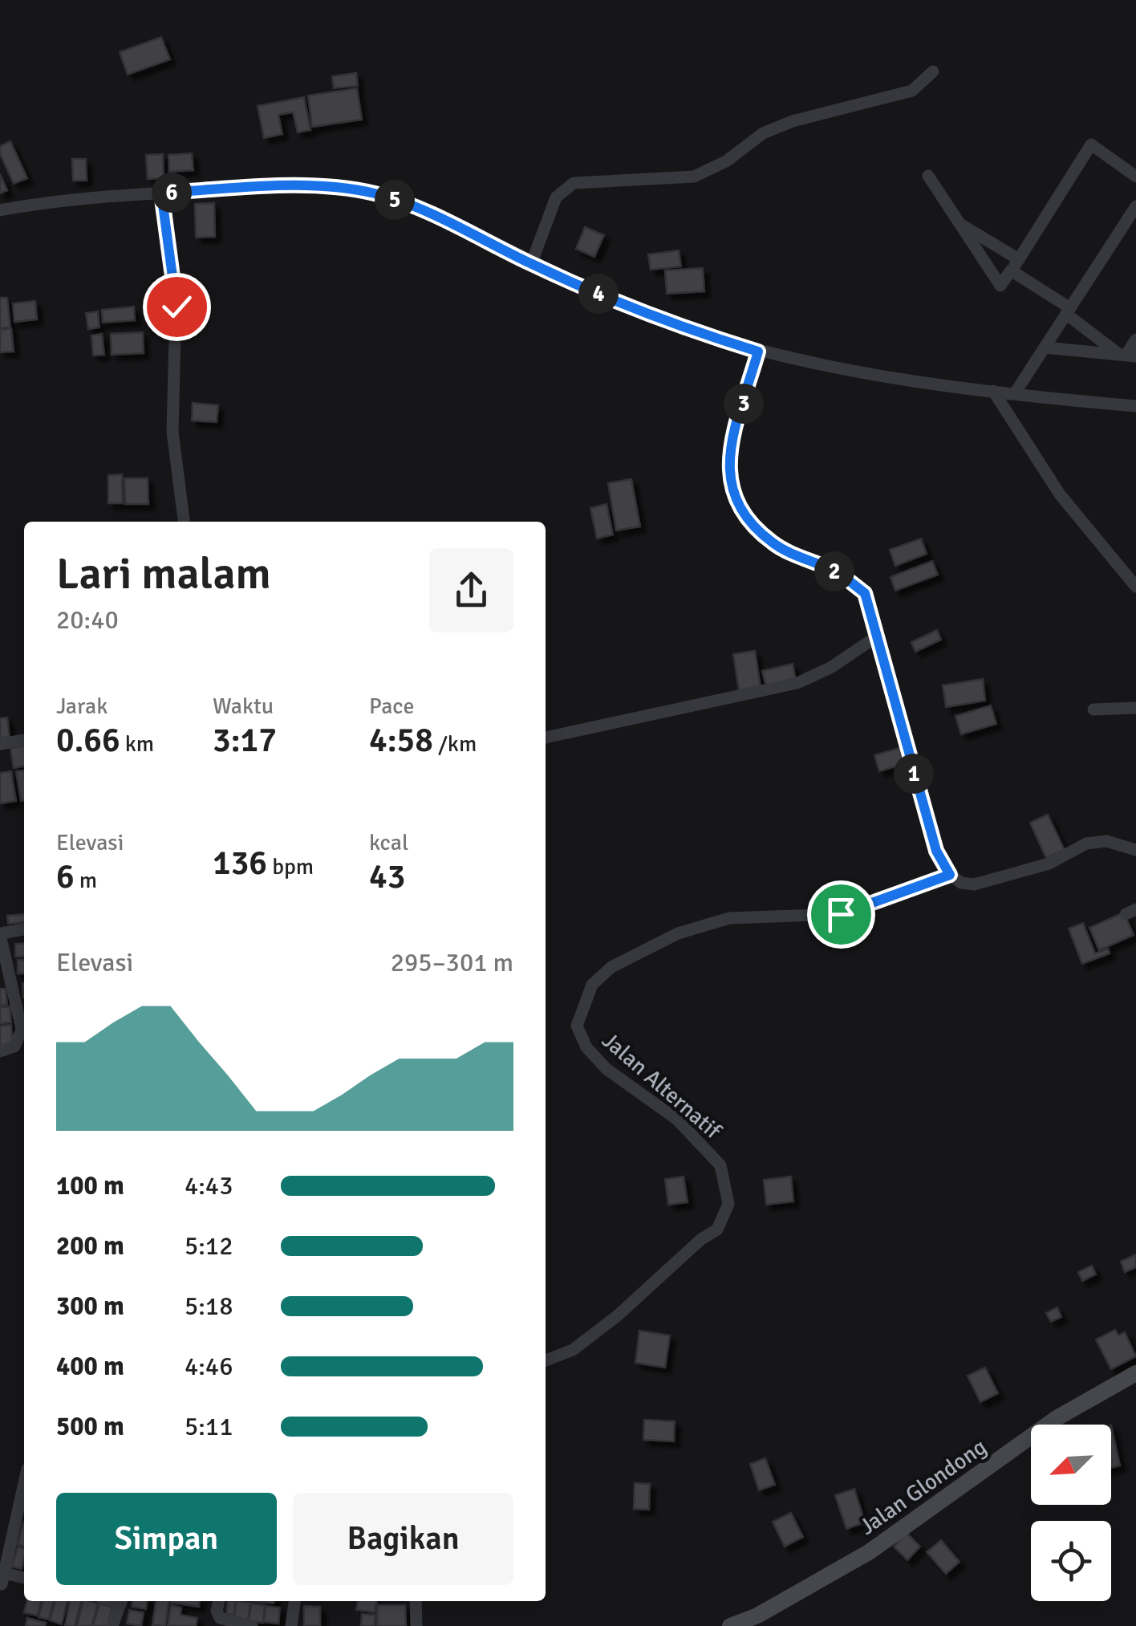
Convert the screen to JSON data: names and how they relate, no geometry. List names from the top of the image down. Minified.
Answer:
{"streets":{"main road":["Jalan Glondong"],"street":["Jalan Alternatif"]},"north":"bottom left","page":{"pins":["6","5","4","3","2","1"],"heading":["Lari malam","20:40"],"stats":[["Jarak","0.66 km"],["Waktu","3:17"],["Pace","4:58 /km"],["Elevasi","6 m"],["136 bpm"],["kcal","43"]],"chart":["Elevasi","295–301 m"],"list":[{"name":"100 m","note":"4:43"},{"name":"200 m","note":"5:12"},{"name":"300 m","note":"5:18"},{"name":"400 m","note":"4:46"},{"name":"500 m","note":"5:11"}],"buttons":["Simpan","Bagikan"]}}
